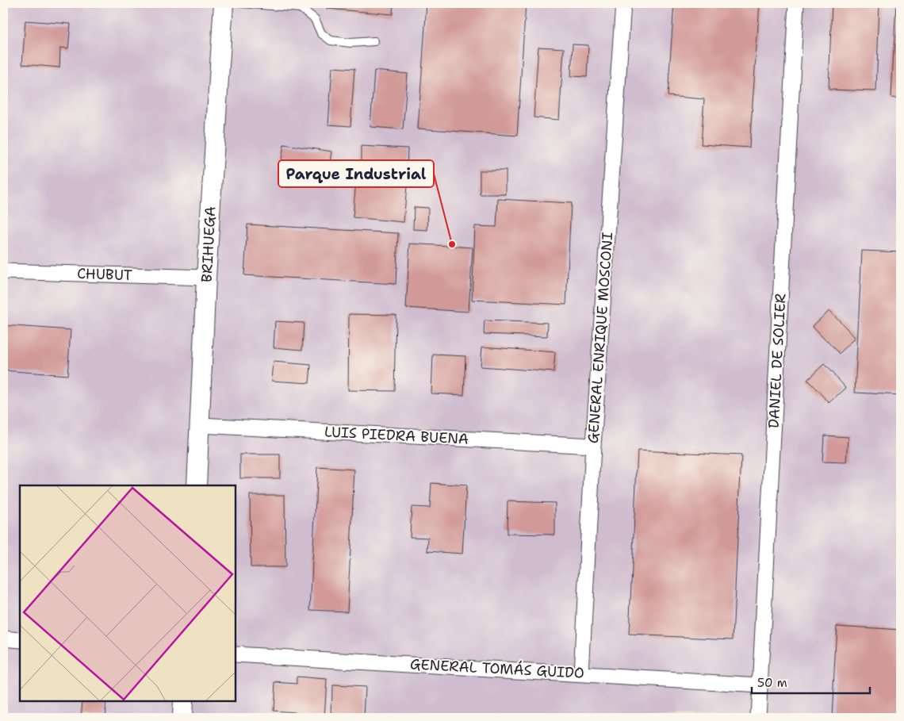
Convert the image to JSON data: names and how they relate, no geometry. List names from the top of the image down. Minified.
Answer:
{"streets":{"street":["BRIHUEGA","CHUBUT","GENERAL ENRIQUE MOSCONI","DANIEL DE SOLIER","LUIS PIEDRA BUENA","GENERAL TOMÁS GUIDO"]},"crossings":[["BRIHUEGA","CHUBUT"],["BRIHUEGA","LUIS PIEDRA BUENA"],["GENERAL ENRIQUE MOSCONI","LUIS PIEDRA BUENA"],["GENERAL ENRIQUE MOSCONI","GENERAL TOMÁS GUIDO"],["DANIEL DE SOLIER","GENERAL TOMÁS GUIDO"]],"places":["Parque Industrial"],"scale_bar":"50 m"}
